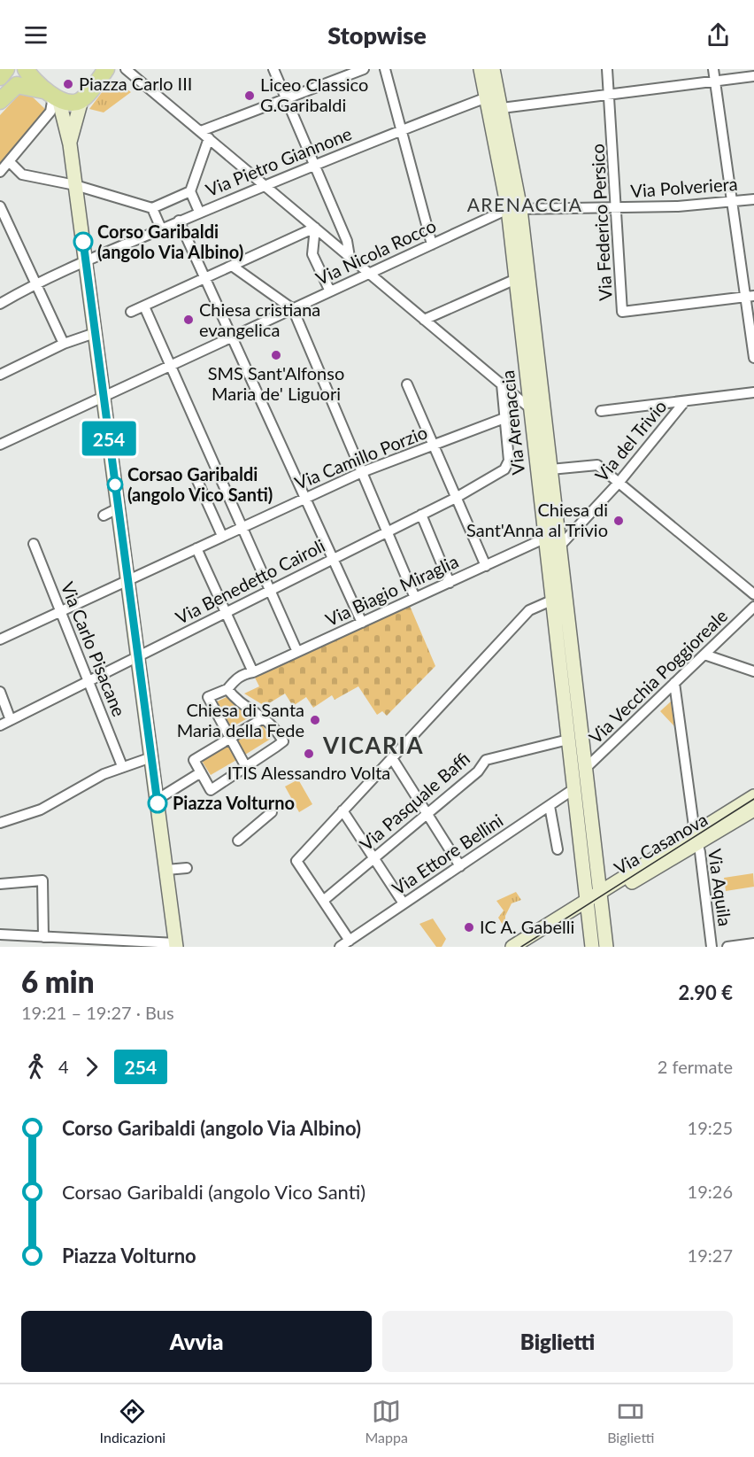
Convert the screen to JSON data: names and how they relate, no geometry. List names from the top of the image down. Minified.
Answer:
{"streets":{"main road":["Via Arenaccia","Via Casanova"],"street":["Via Pietro Giannone","Via Polveriera","Via Federico Persico","Via Nicola Rocco","Via del Trivio","Via Camillo Porzio","Via Benedetto Cairoli","Via Biagio Miraglia","Via Carlo Pisacane","Via Vecchia Poggioreale","Via Pasquale Baffi","Via Ettore Bellini","Via Aquila"]},"crossings":[["Via Pietro Giannone","Via Arenaccia"],["Via Polveriera","Via Federico Persico"],["Via Polveriera","Via Nicola Rocco"],["Via Polveriera","Via Arenaccia"],["Via Nicola Rocco","Via Arenaccia"],["Via Arenaccia","Via del Trivio"],["Via Arenaccia","Via Biagio Miraglia"],["Via Arenaccia","Via Vecchia Poggioreale"],["Via Arenaccia","Via Pasquale Baffi"],["Via Arenaccia","Via Casanova"],["Via Arenaccia","Via Ettore Bellini"],["Via Camillo Porzio","Via Benedetto Cairoli"],["Via Camillo Porzio","Via Carlo Pisacane"],["Via Benedetto Cairoli","Via Carlo Pisacane"],["Via Vecchia Poggioreale","Via Aquila"],["Via Casanova","Via Aquila"]],"districts":["ARENACCIA","VICARIA"],"places":["Piazza Carlo III","Liceo Classico G.Garibaldi","Corso Garibaldi (angolo Via Albino)","Chiesa cristiana evangelica","SMS Sant'Alfonso Maria de' Liguori","Corsao Garibaldi (angolo Vico Santi)","Chiesa di Sant'Anna al Trivio","Chiesa di Santa Maria della Fede","ITIS Alessandro Volta","Piazza Volturno","IC A. Gabelli"],"lines":["bus line 254"],"page":{"header":"Stopwise","on_map":"254","heading":["6 min","19:21 – 19:27 · Bus","2.90 €"],"legs":["4","254","2 fermate"],"list":[{"name":"Corso Garibaldi (angolo Via Albino)","value":"19:25"},{"name":"Corsao Garibaldi (angolo Vico Santi)","value":"19:26"},{"name":"Piazza Volturno","value":"19:27"}],"buttons":["Avvia","Biglietti"],"tabs":["Indicazioni","Mappa","Biglietti"]}}
